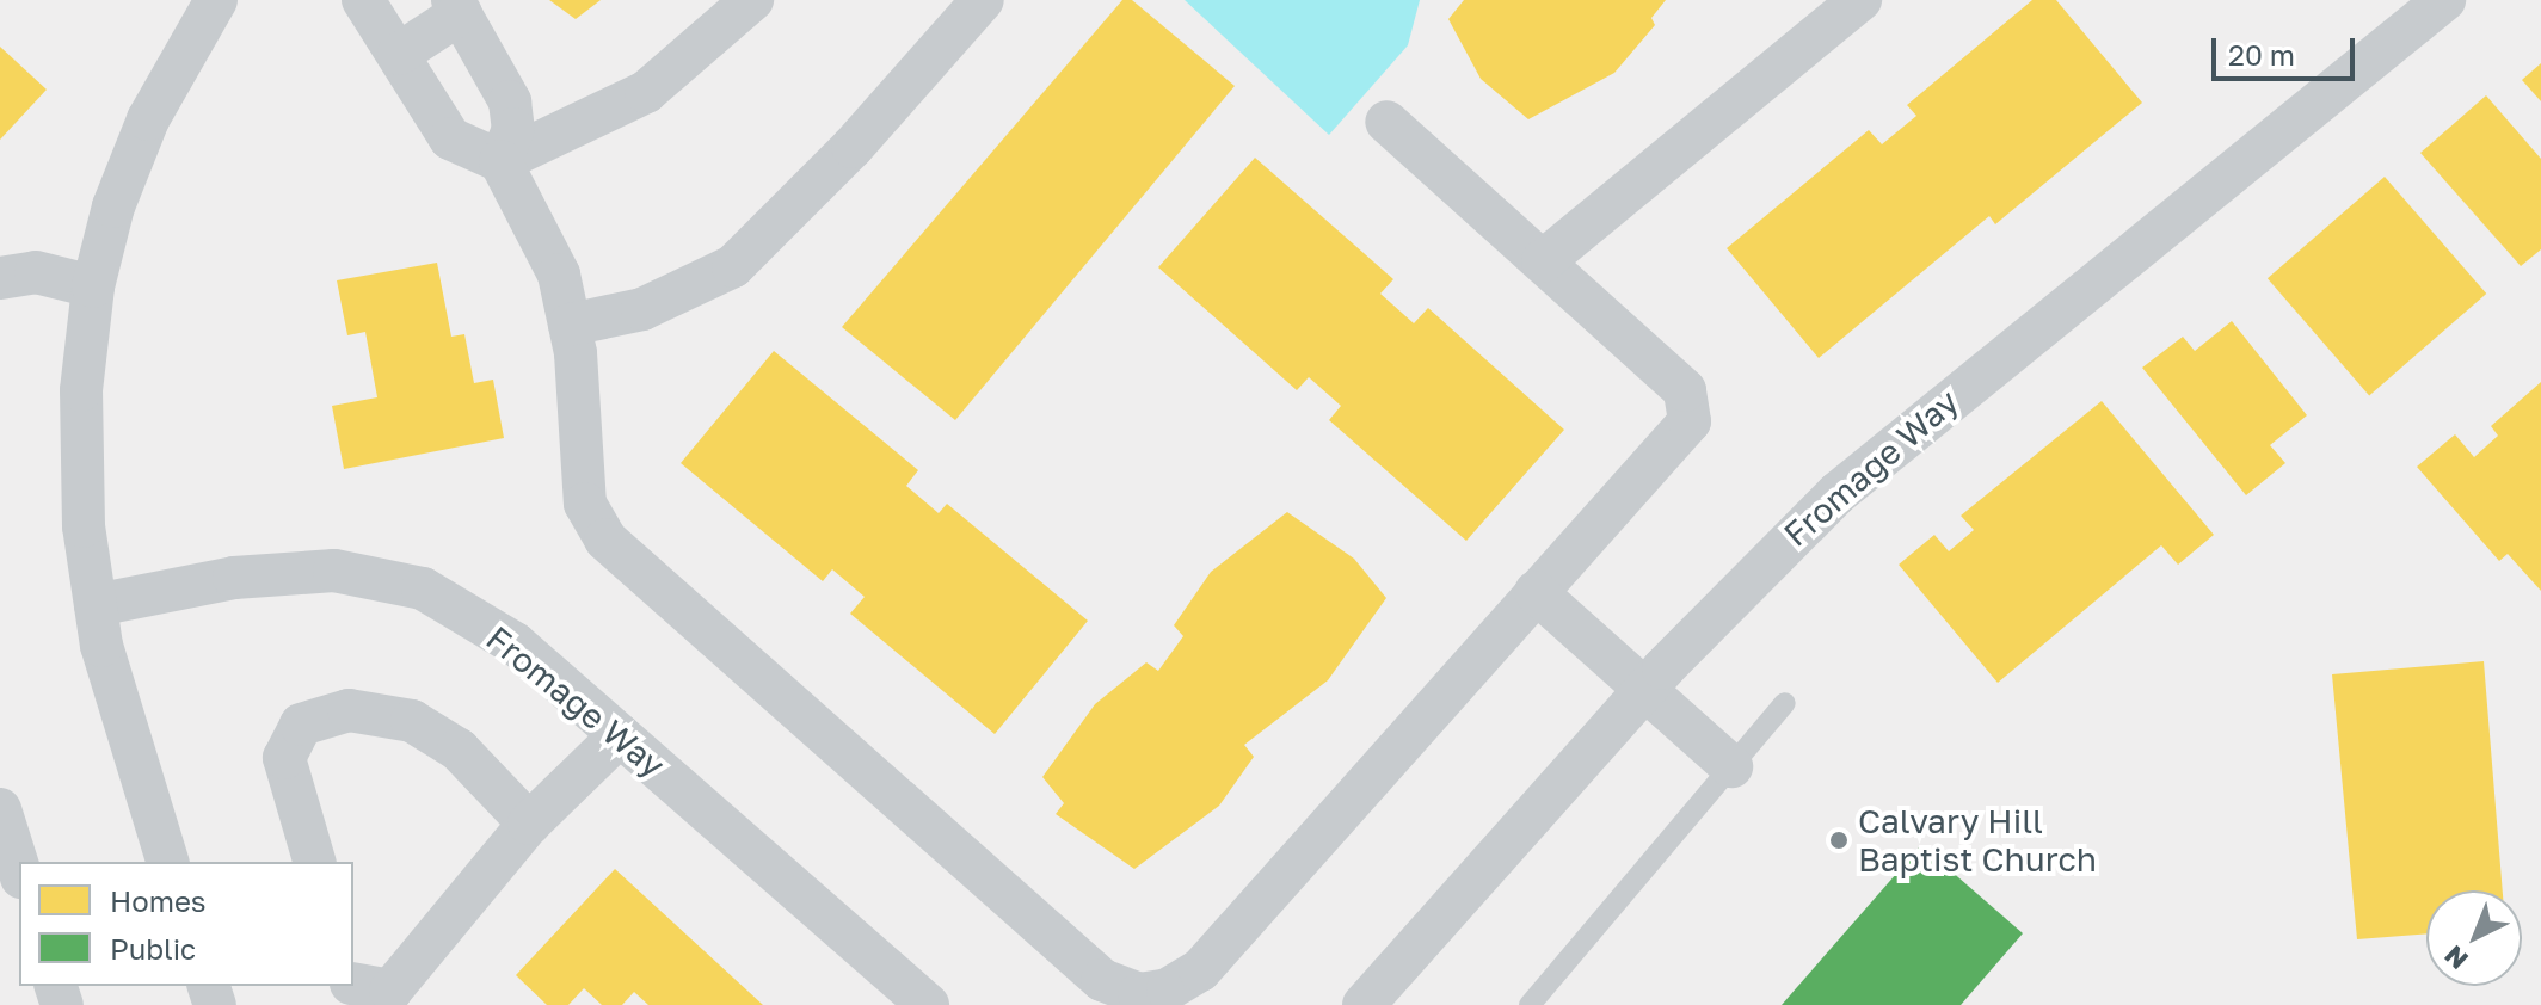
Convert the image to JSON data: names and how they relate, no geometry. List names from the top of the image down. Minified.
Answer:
{"streets":{"street":["Fromage Way"]},"places":["Calvary Hill Baptist Church"],"legend":["Homes","Public"],"scale_bar":"20 m","north":"bottom left"}
